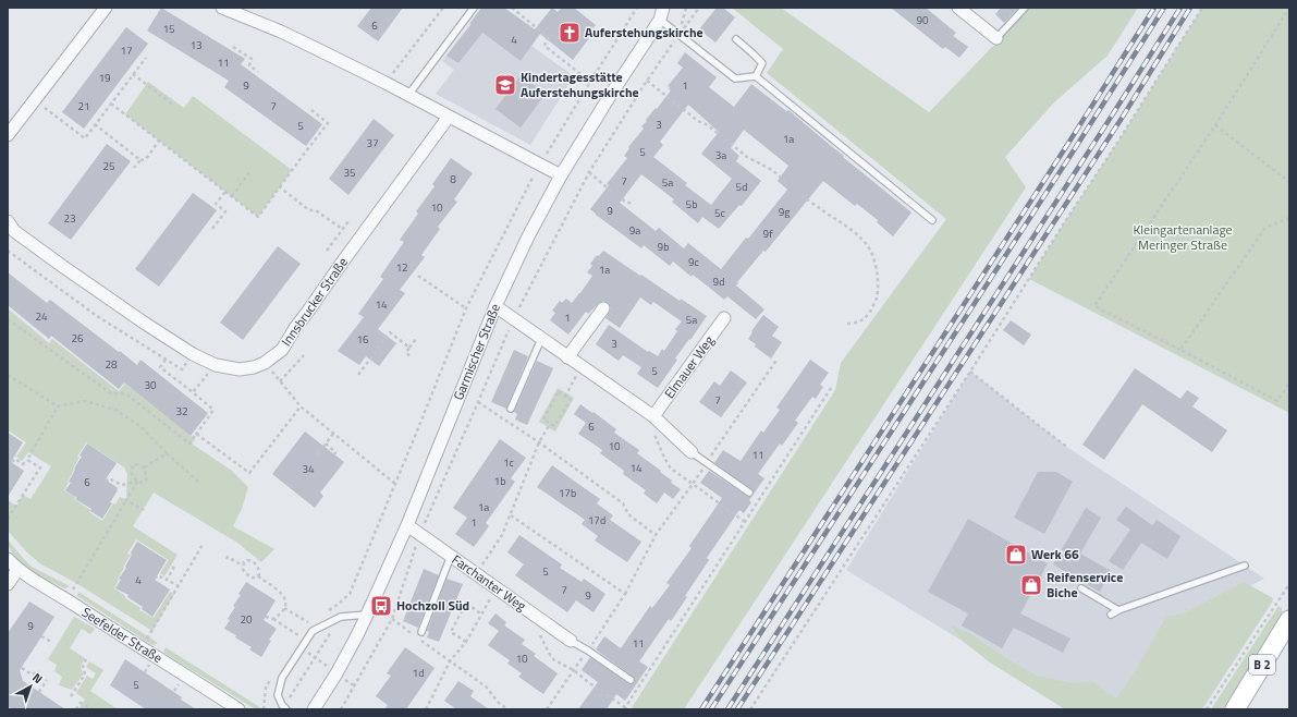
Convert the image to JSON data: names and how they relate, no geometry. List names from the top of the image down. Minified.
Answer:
{"streets":{"main road":["B 2"],"street":["Innsbrucker Straße","Garmischer Straße","Elmauer Weg","Farchanter Weg","Seefelder Straße"]},"crossings":[["Garmischer Straße","Farchanter Weg"]],"parks":["Kleingartenanlage Meringer Straße"],"places":{"church":["Auferstehungskirche"],"school or university":["Kindertagesstätte Auferstehungskirche"],"shop":["Werk 66","Reifenservice Biche"],"bus stop":["Hochzoll Süd"]},"house_numbers":["90","6","15","4","13","17","11","19","9","1","21","7","3","5","1a","37","5","3a","25","35","8","7","5a","5d","5b","10","9","9g","5c","23","9a","9f","9b","9c","12","1a","9d","14","24","1","5a","26","16","3","28","5","30","7","32","6","10","11","1c","14","34","1b","6","17b","1a","17d","1","5","4","7","9","20","9","11","10","1d","5"],"north":"top right"}
